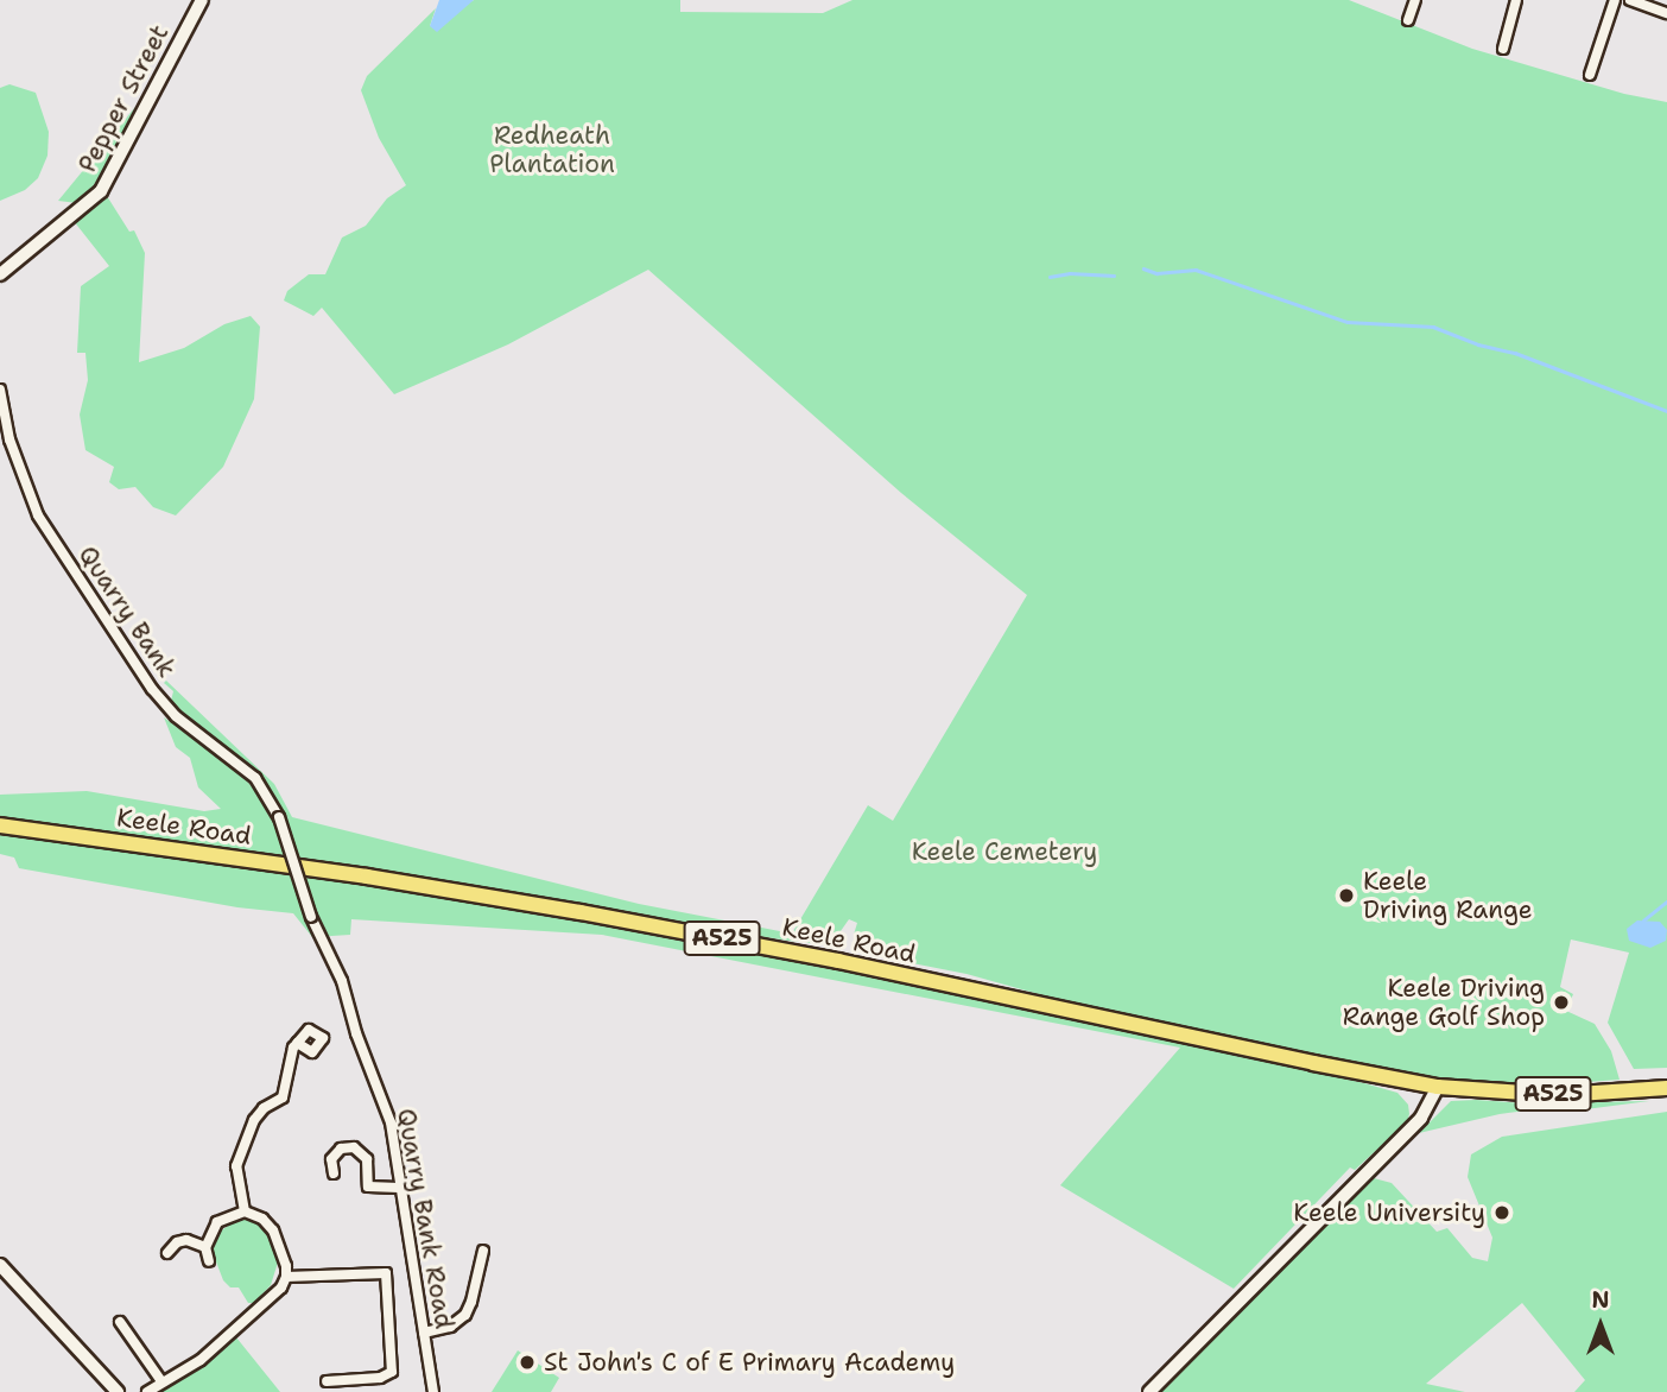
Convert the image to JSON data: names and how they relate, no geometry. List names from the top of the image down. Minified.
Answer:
{"streets":{"main road":["Keele Road","A525"],"street":["Pepper Street","Quarry Bank","Quarry Bank Road"]},"crossings":[["Quarry Bank","Quarry Bank Road"]],"parks":["Redheath Plantation","Keele Cemetery"],"places":["Keele Driving Range","Keele Driving Range Golf Shop","Keele University","St John's C of E Primary Academy"],"north":"top"}
